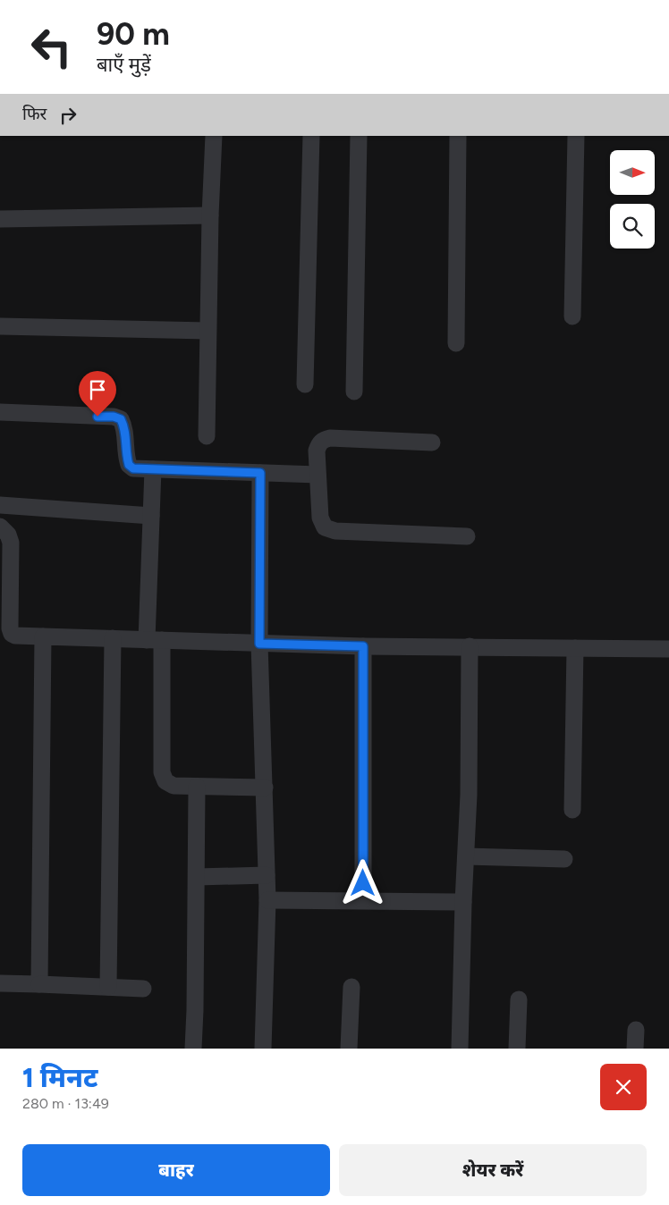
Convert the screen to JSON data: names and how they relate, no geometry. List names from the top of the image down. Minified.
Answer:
{"north":"right","page":{"turn":["90 m","बाएँ मुड़ें"],"then":"फिर","heading":["1 मिनट","280 m · 13:49"],"buttons":["बाहर","शेयर करें"]}}
